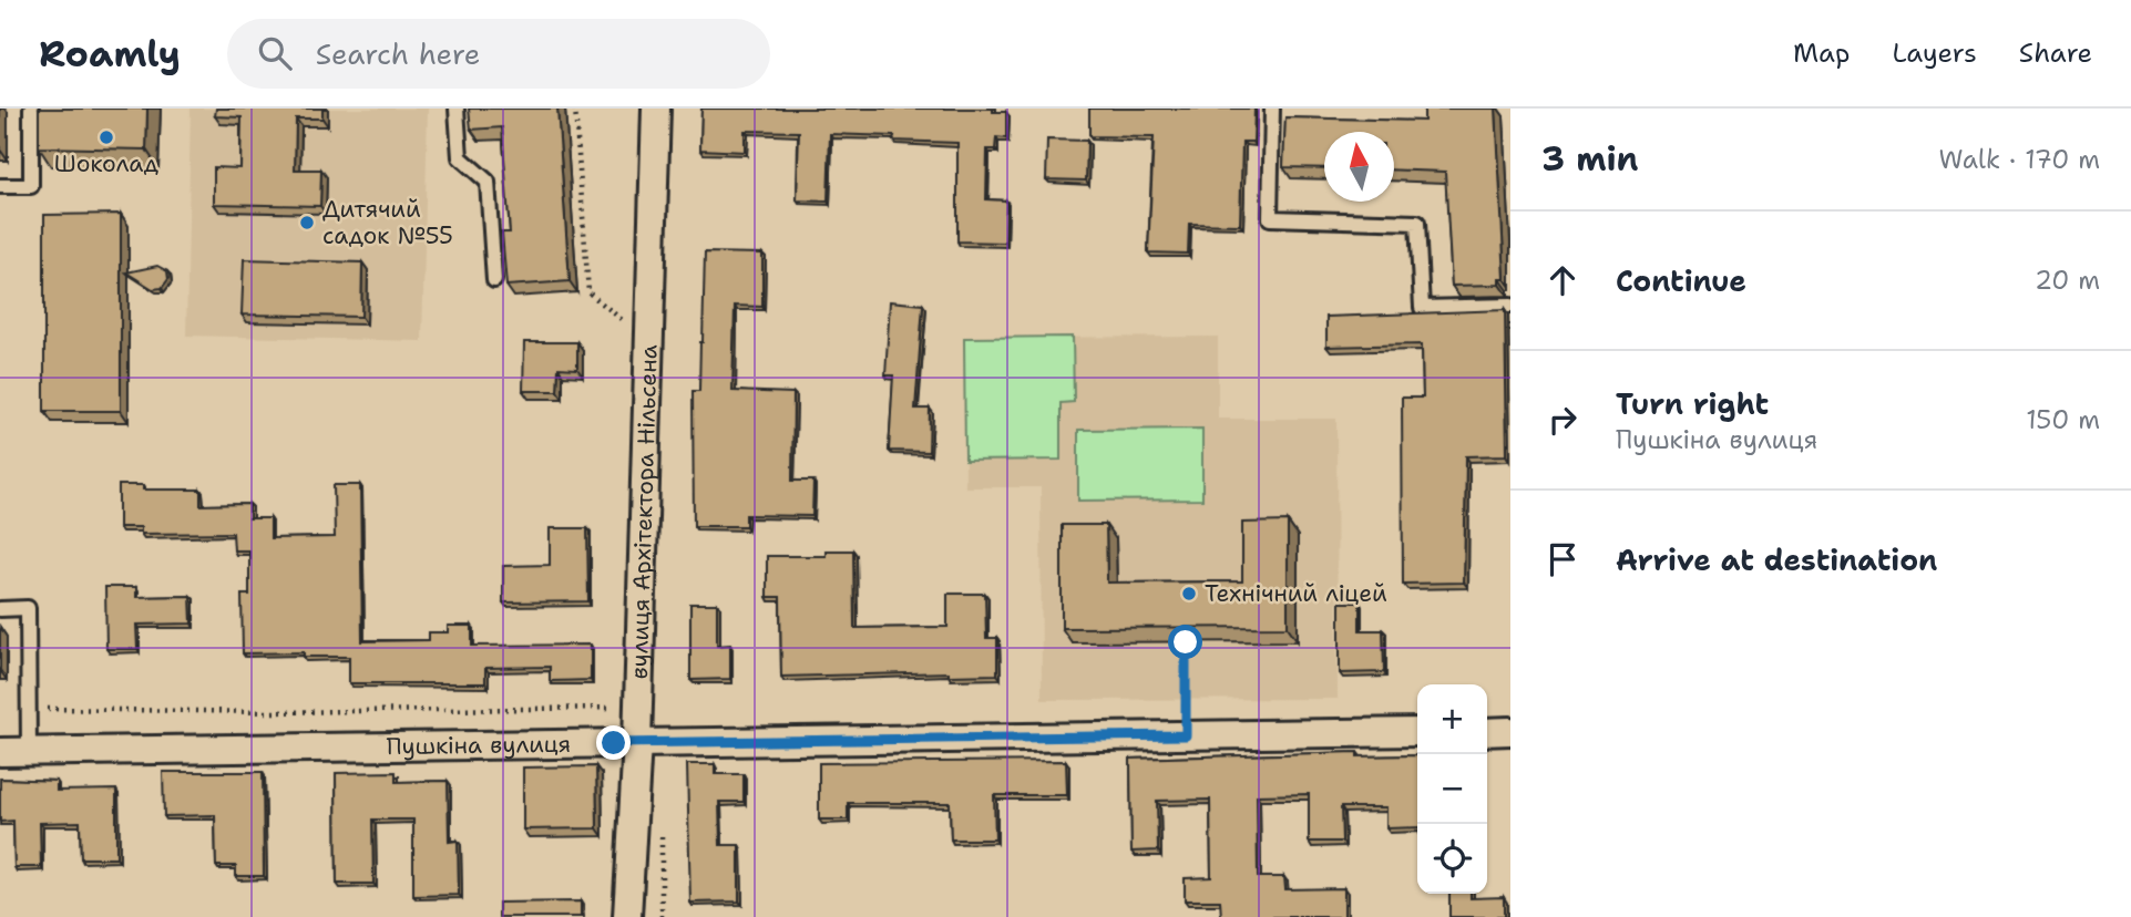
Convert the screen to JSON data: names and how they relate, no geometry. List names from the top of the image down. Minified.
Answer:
{"streets":{"street":["вулиця Архітектора Нільсена","Пушкіна вулиця"]},"crossings":[["вулиця Архітектора Нільсена","Пушкіна вулиця"]],"places":["Шоколад","Дитячий садок №55","Технічний ліцей"],"north":"top","page":{"header":"Roamly","search":"Search here","nav":["Map","Layers","Share"],"heading":["3 min","Walk · 170 m"],"list":[["Continue","20 m"],["Turn right","Пушкіна вулиця","150 m"],"Arrive at destination"],"map_buttons":["+","−"]}}
